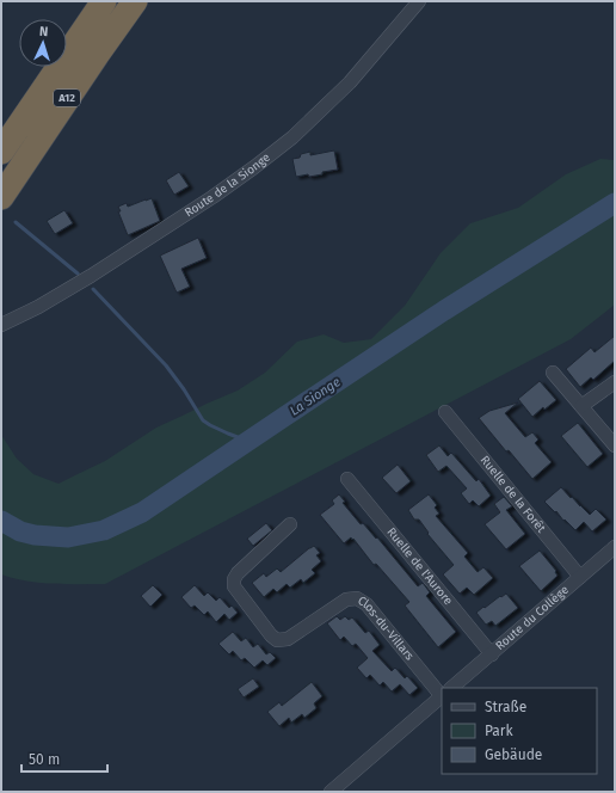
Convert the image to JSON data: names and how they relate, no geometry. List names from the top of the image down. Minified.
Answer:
{"streets":{"highway":["A12"],"street":["Route de la Sionge","Ruelle de la Forêt","Ruelle de l'Aurore","Route du Collège","Clos-du-Villars"]},"crossings":[["Ruelle de la Forêt","Route du Collège"],["Ruelle de l'Aurore","Route du Collège"]],"water":["La Sionge"],"legend":["Straße","Park","Gebäude"],"scale_bar":"50 m","north":"top"}
